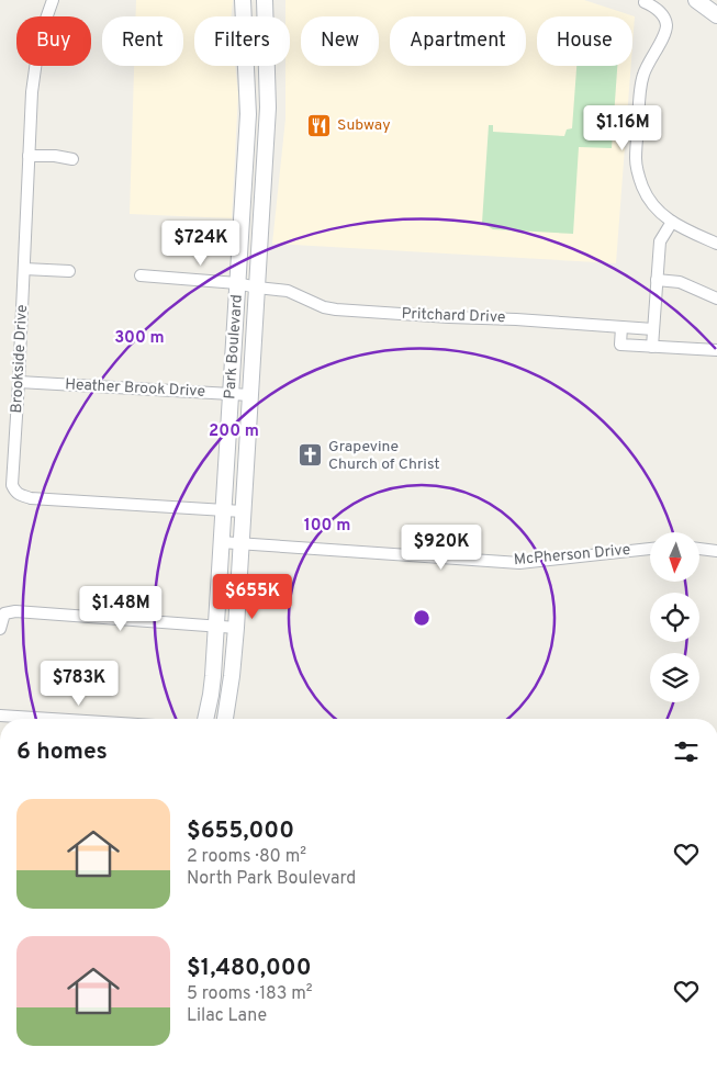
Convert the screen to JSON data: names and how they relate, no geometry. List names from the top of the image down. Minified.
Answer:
{"streets":{"main road":["Park Boulevard"],"street":["Pritchard Drive","Brookside Drive","Heather Brook Drive","McPherson Drive"]},"crossings":[["Pritchard Drive","Park Boulevard"],["Park Boulevard","Brookside Drive"],["Park Boulevard","Heather Brook Drive"],["Park Boulevard","McPherson Drive"],["Brookside Drive","Heather Brook Drive"]],"places":{"restaurant":["Subway"],"church":["Grapevine Church of Christ"]},"north":"bottom","page":{"chip":["Buy","Rent","Filters","New","Apartment","House"],"price":["$1.16M","$724K","$920K","$655K","$1.48M","$783K"],"heading":"6 homes","list":[{"name":"$655,000","note":"2 rooms · 80 m² · North Park Boulevard"},{"name":"$1,480,000","note":"5 rooms · 183 m² · Lilac Lane"}]},"rings":["300 m","200 m","100 m"]}
